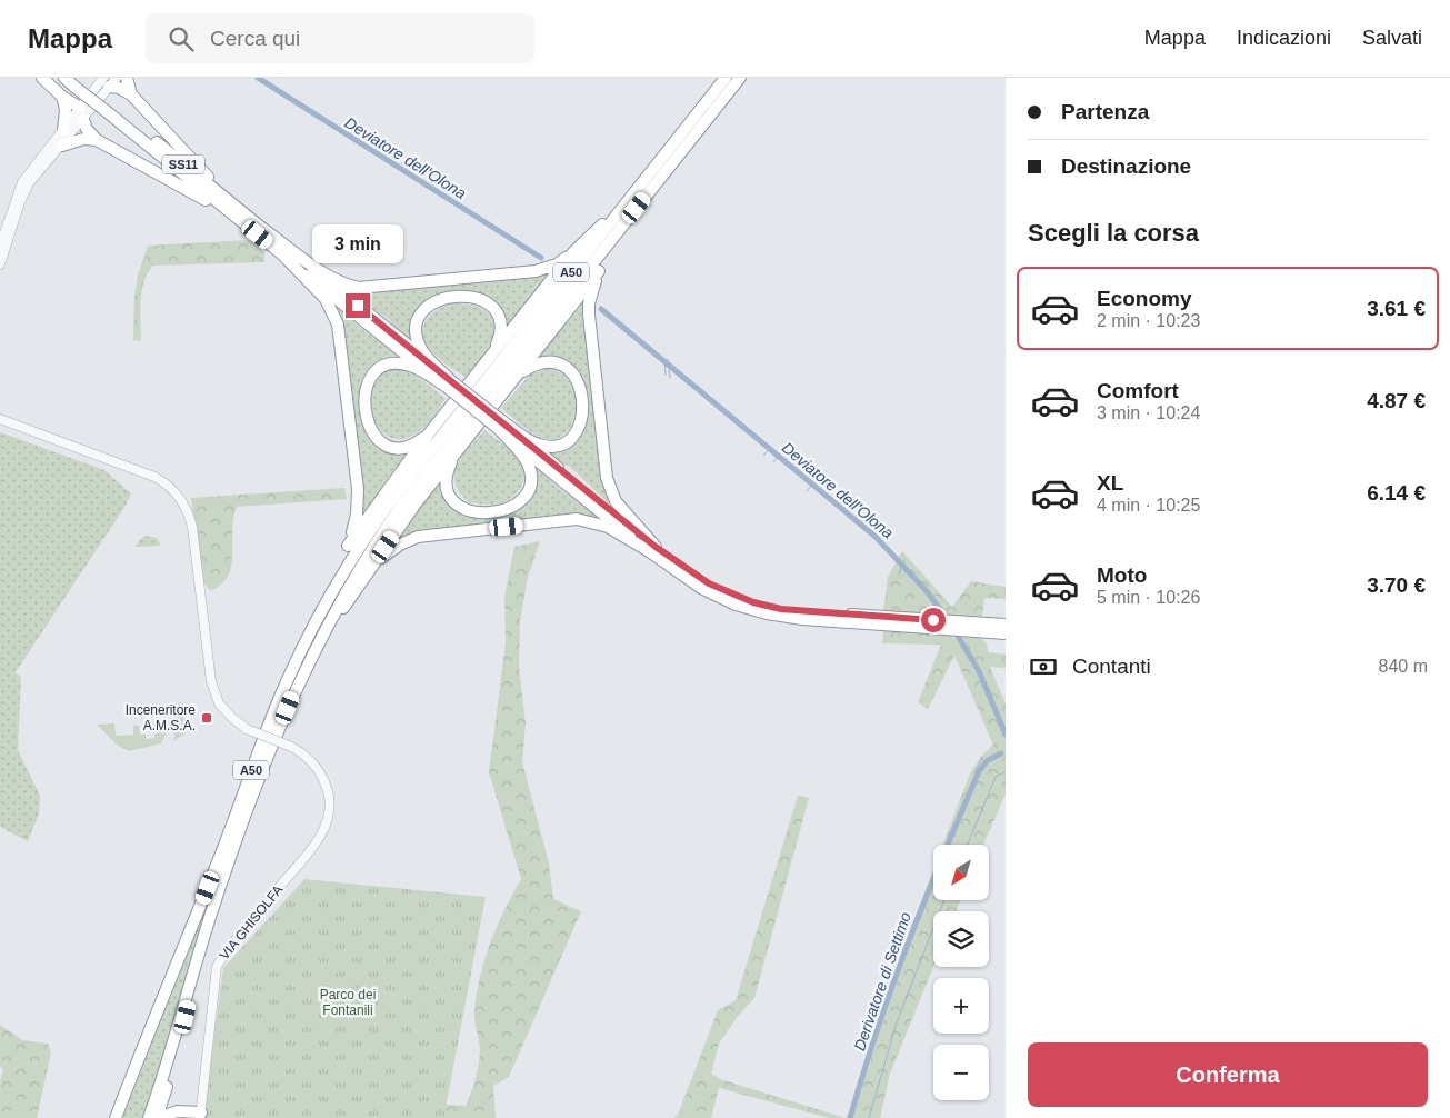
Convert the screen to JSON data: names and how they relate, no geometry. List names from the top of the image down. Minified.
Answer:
{"streets":{"highway":["SS11","A50"],"street":["VIA GHISOLFA"]},"water":["Deviatore dell'Olona","Derivatore di Settimo"],"parks":["Parco dei Fontanili"],"places":{"transit":["Inceneritore A.M.S.A."]},"north":"bottom left","page":{"header":"Mappa","search":"Cerca qui","nav":["Mappa","Indicazioni","Salvati"],"banner":["Partenza","Destinazione"],"heading":"Scegli la corsa","bubble":"3 min","list":[{"name":"Economy","note":"2 min · 10:23","value":"3.61 €"},{"name":"Comfort","note":"3 min · 10:24","value":"4.87 €"},{"name":"XL","note":"4 min · 10:25","value":"6.14 €"},{"name":"Moto","note":"5 min · 10:26","value":"3.70 €"}],"pay":["Contanti","840 m"],"map_buttons":["+","−"],"buttons":"Conferma"}}
